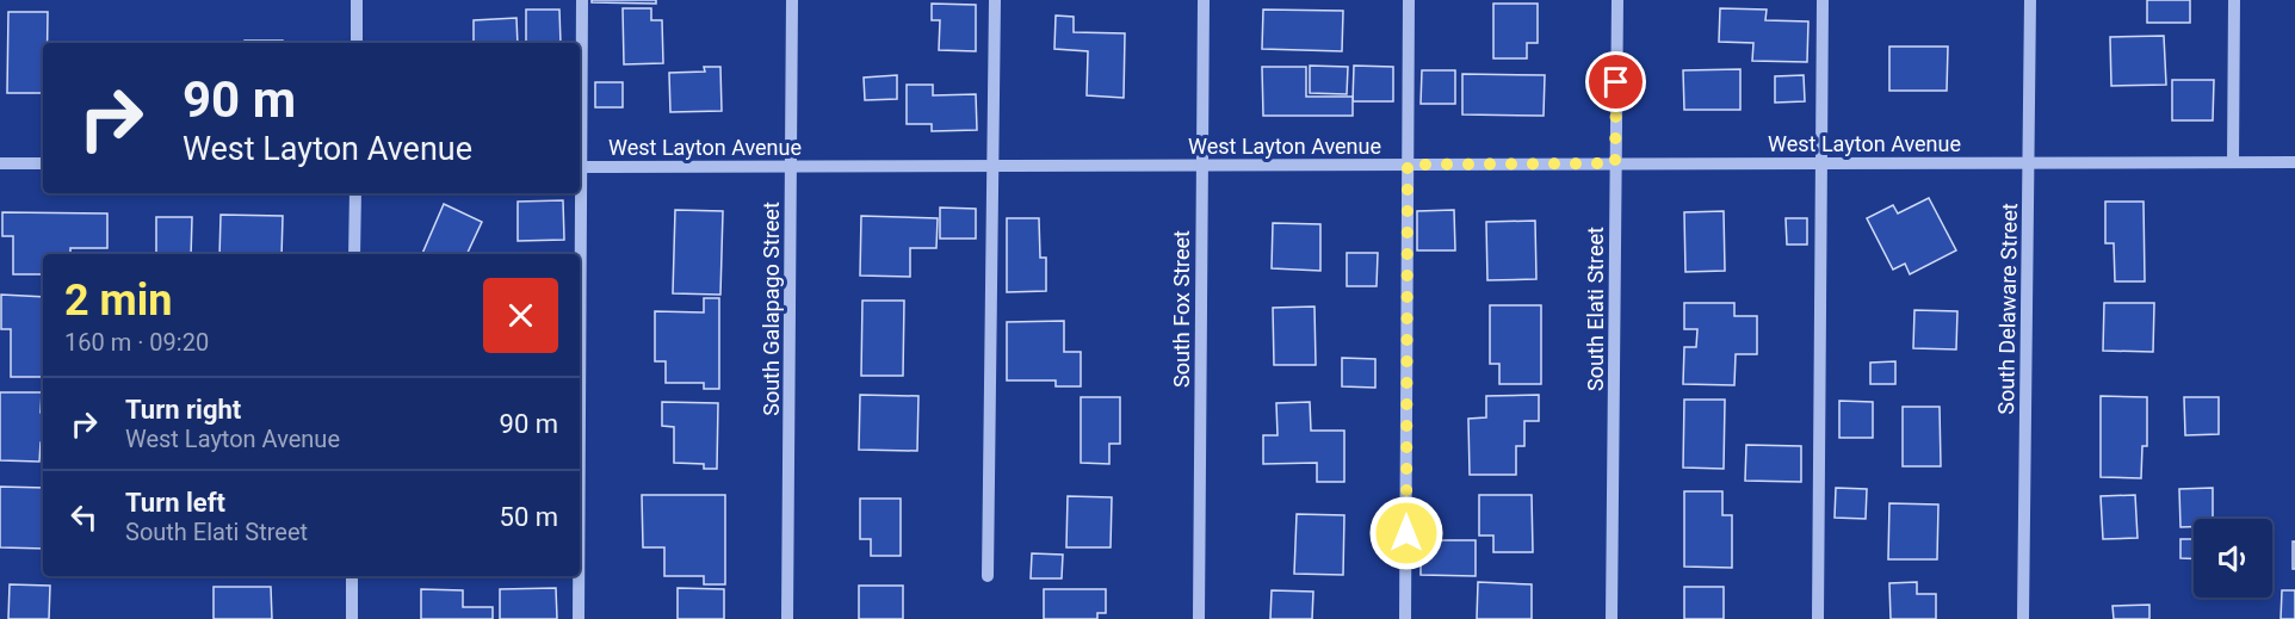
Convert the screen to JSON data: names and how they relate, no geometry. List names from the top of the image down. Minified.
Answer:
{"streets":{"street":["West Layton Avenue","South Galapago Street","South Fox Street","South Elati Street","South Delaware Street"]},"crossings":[["West Layton Avenue","South Galapago Street"],["West Layton Avenue","South Fox Street"],["West Layton Avenue","South Elati Street"],["West Layton Avenue","South Delaware Street"]],"page":{"turn":["90 m","West Layton Avenue"],"heading":["2 min","160 m · 09:20"],"list":[{"name":"Turn right","note":"West Layton Avenue","value":"90 m"},{"name":"Turn left","note":"South Elati Street","value":"50 m"}]}}
